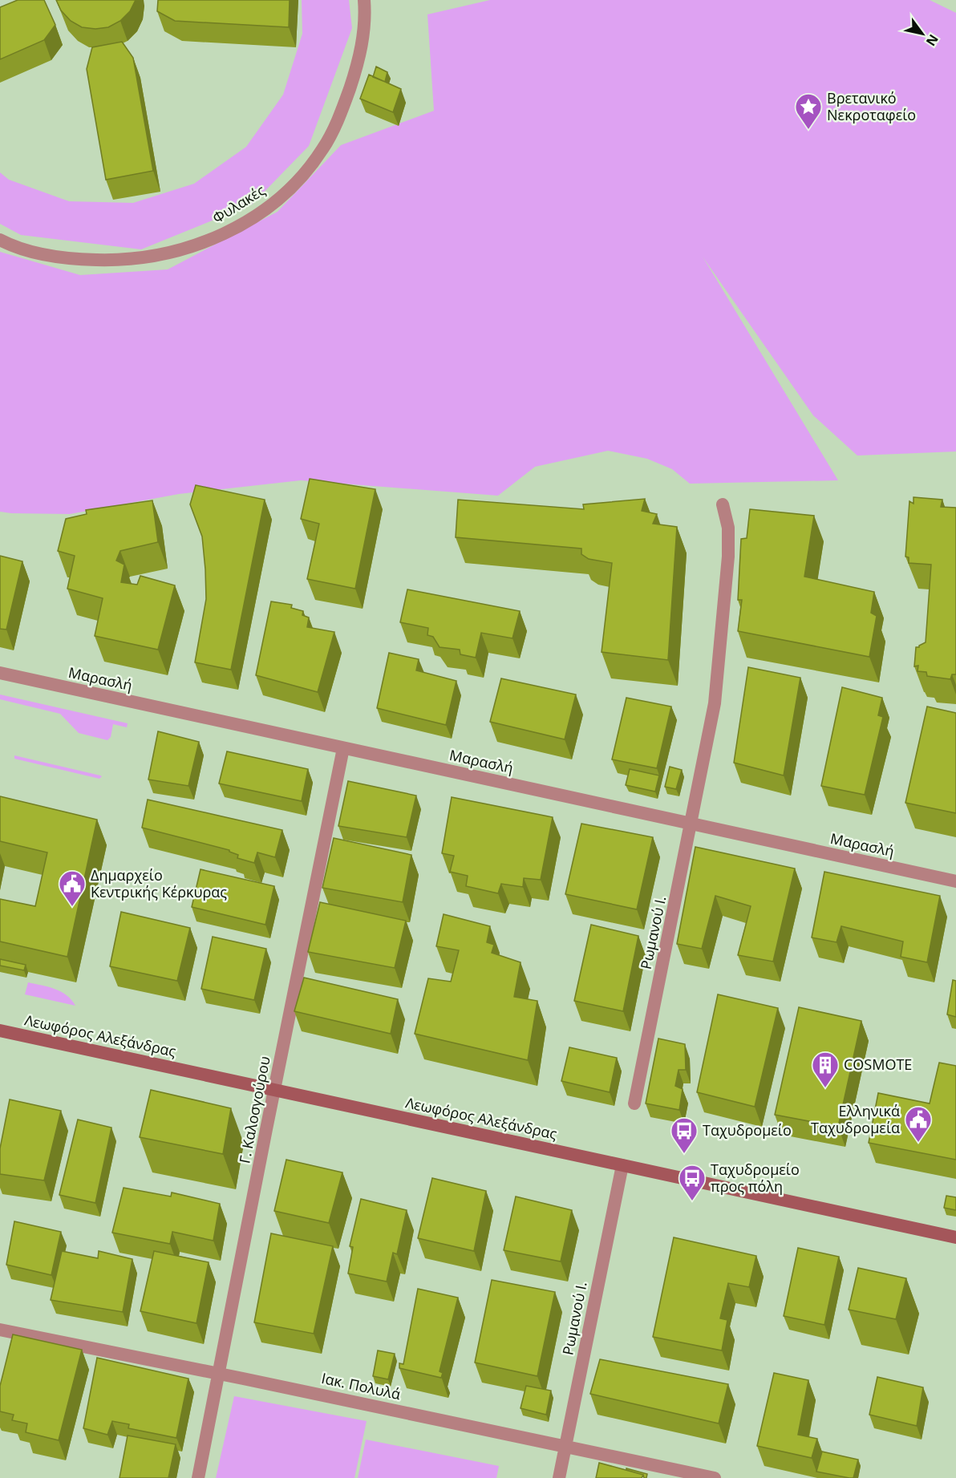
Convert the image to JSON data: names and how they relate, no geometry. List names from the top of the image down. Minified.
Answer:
{"streets":{"main road":["Λεωφόρος Αλεξάνδρας"],"street":["Φυλακές","Μαρασλή","Ρωμανού Ι.","Γ. Καλοσγούρου","Ιακ. Πολυλά"]},"crossings":[["Μαρασλή","Ρωμανού Ι."],["Μαρασλή","Γ. Καλοσγούρου"],["Ρωμανού Ι.","Λεωφόρος Αλεξάνδρας"],["Ρωμανού Ι.","Ιακ. Πολυλά"],["Λεωφόρος Αλεξάνδρας","Γ. Καλοσγούρου"],["Γ. Καλοσγούρου","Ιακ. Πολυλά"]],"places":{"place":["Βρετανικό Νεκροταφείο"],"public building":["Δημαρχείο Κεντρικής Κέρκυρας","Ελληνικά Ταχυδρομεία"],"building":["COSMOTE"],"bus stop":["Ταχυδρομείο","Ταχυδρομείο προς πόλη"]},"north":"bottom right"}
